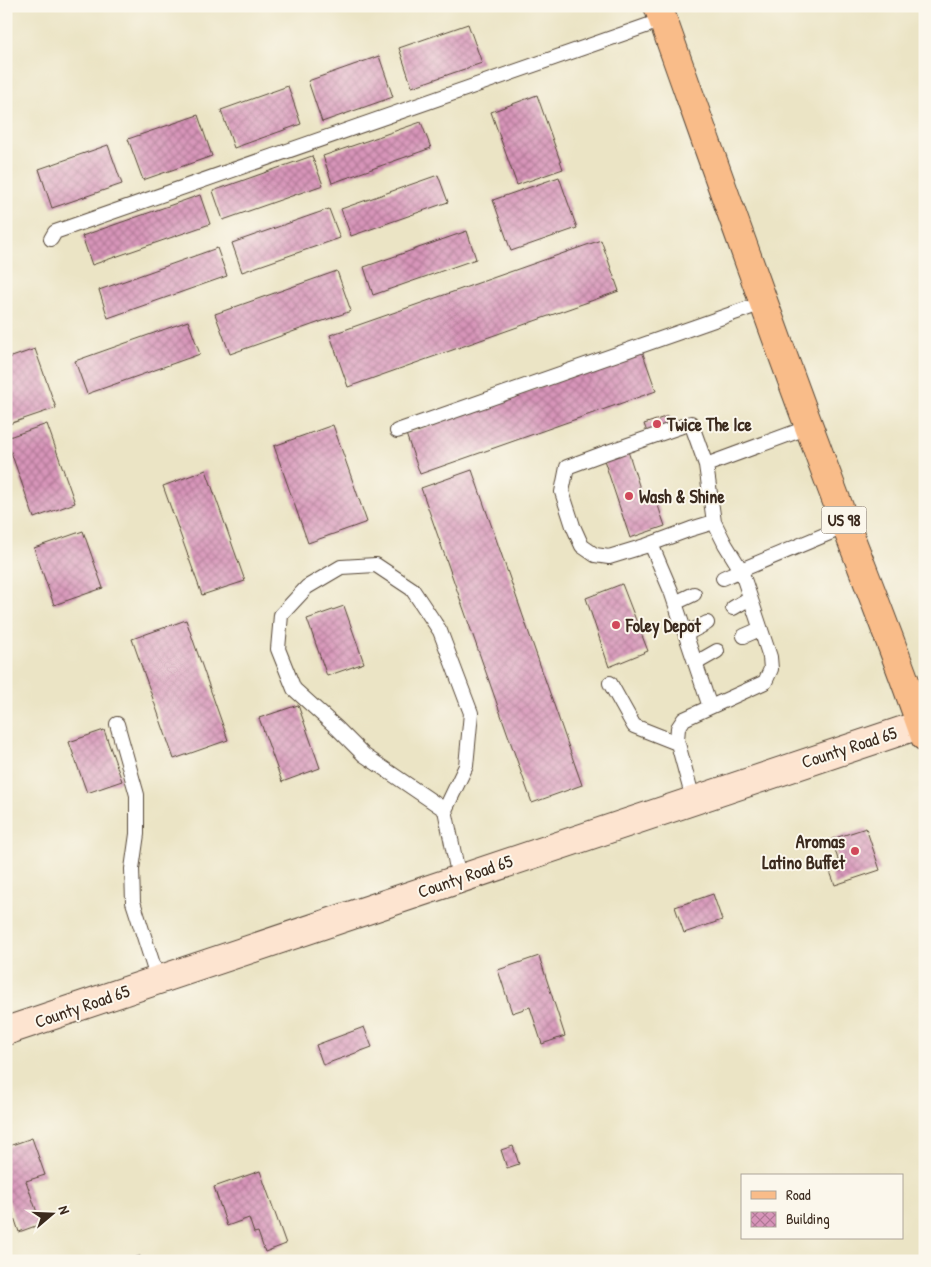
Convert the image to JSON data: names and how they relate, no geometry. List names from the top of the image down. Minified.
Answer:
{"streets":{"main road":["US 98"],"street":["County Road 65"]},"crossings":[["US 98","County Road 65"]],"places":["Twice The Ice","Wash & Shine","Foley Depot","Aromas Latino Buffet"],"legend":["Road","Building"],"north":"right"}
